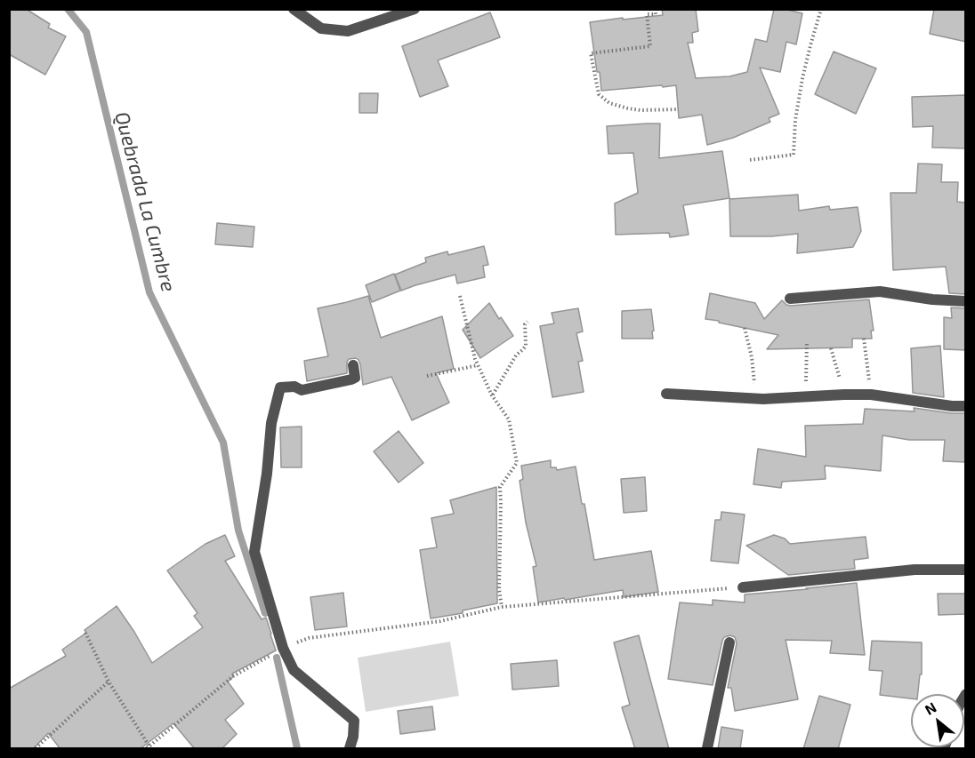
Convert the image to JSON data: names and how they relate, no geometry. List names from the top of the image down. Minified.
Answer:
{"water":["Quebrada La Cumbre"],"north":"top left"}
